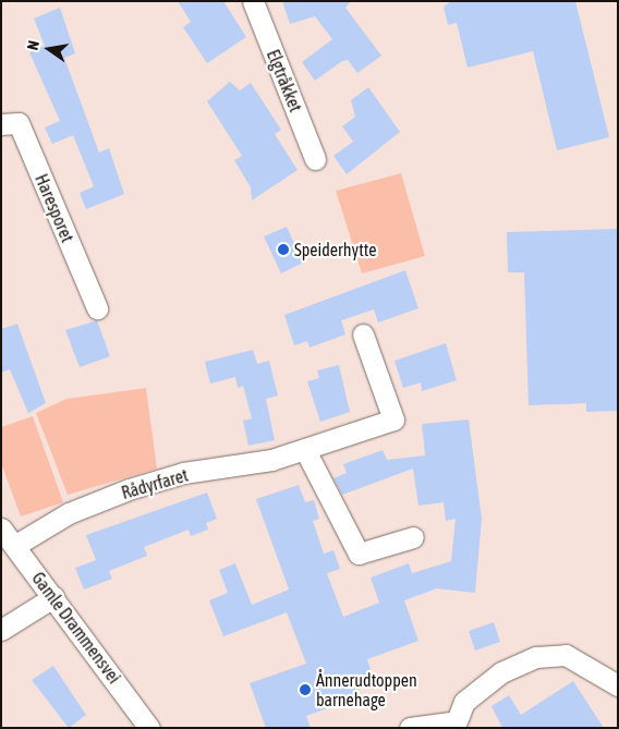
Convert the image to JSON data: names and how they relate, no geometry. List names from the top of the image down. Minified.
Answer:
{"streets":{"street":["Elgtråkket","Haresporet","Rådyrfaret","Gamle Drammensvei"]},"crossings":[["Rådyrfaret","Gamle Drammensvei"]],"places":["Speiderhytte","Ånnerudtoppen barnehage"],"north":"left"}
